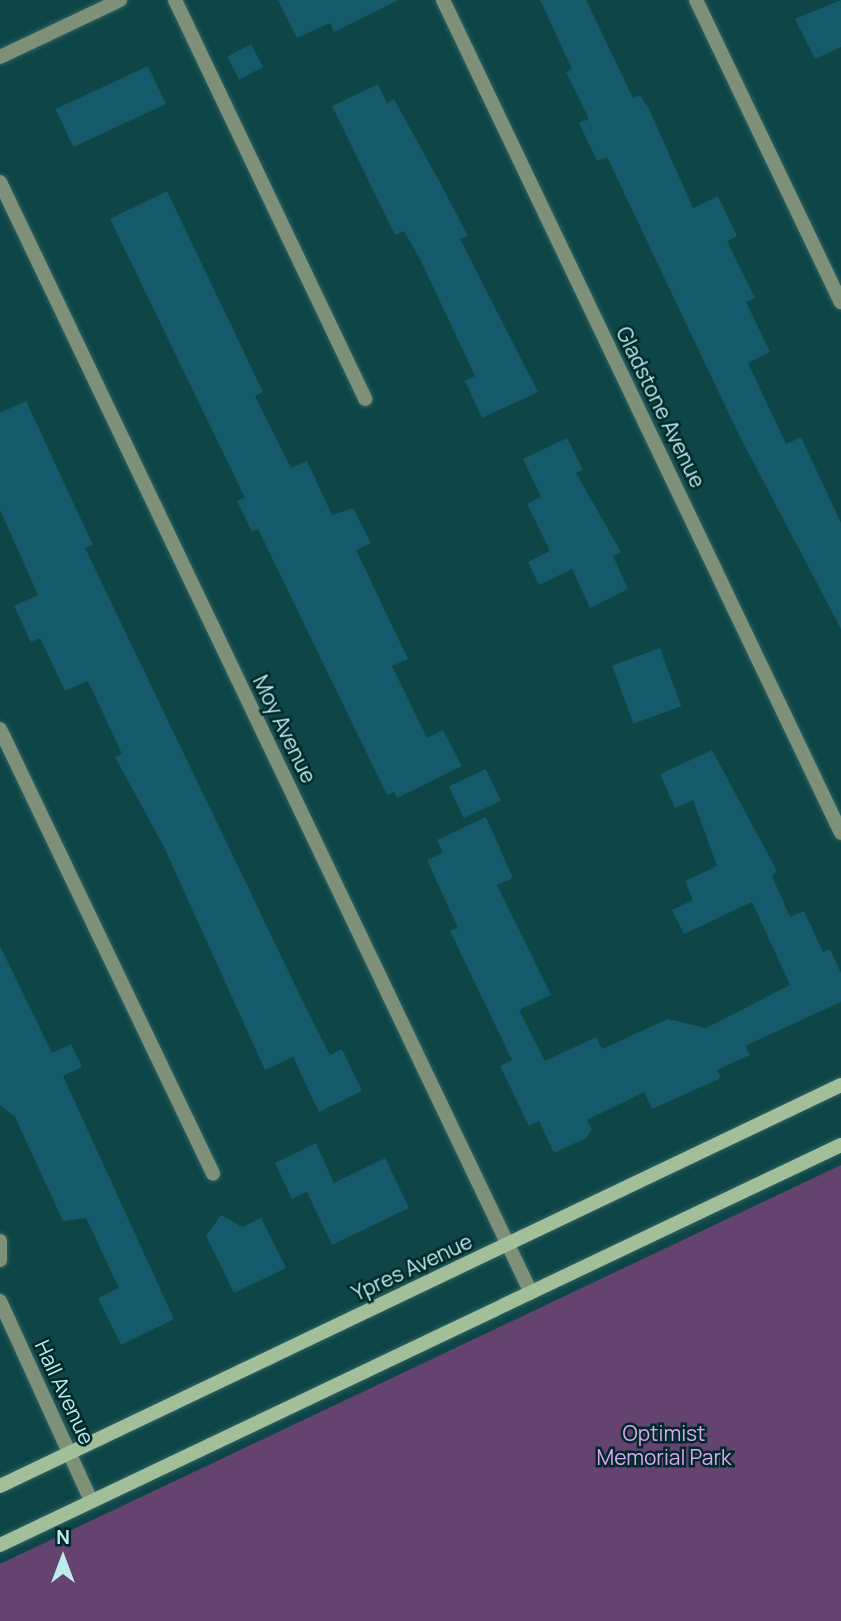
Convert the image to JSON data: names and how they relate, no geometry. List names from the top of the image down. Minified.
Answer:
{"streets":{"main road":["Ypres Avenue"],"street":["Gladstone Avenue","Moy Avenue","Hall Avenue"]},"crossings":[["Moy Avenue","Ypres Avenue"],["Ypres Avenue","Hall Avenue"]],"parks":["Optimist Memorial Park"],"north":"top"}
